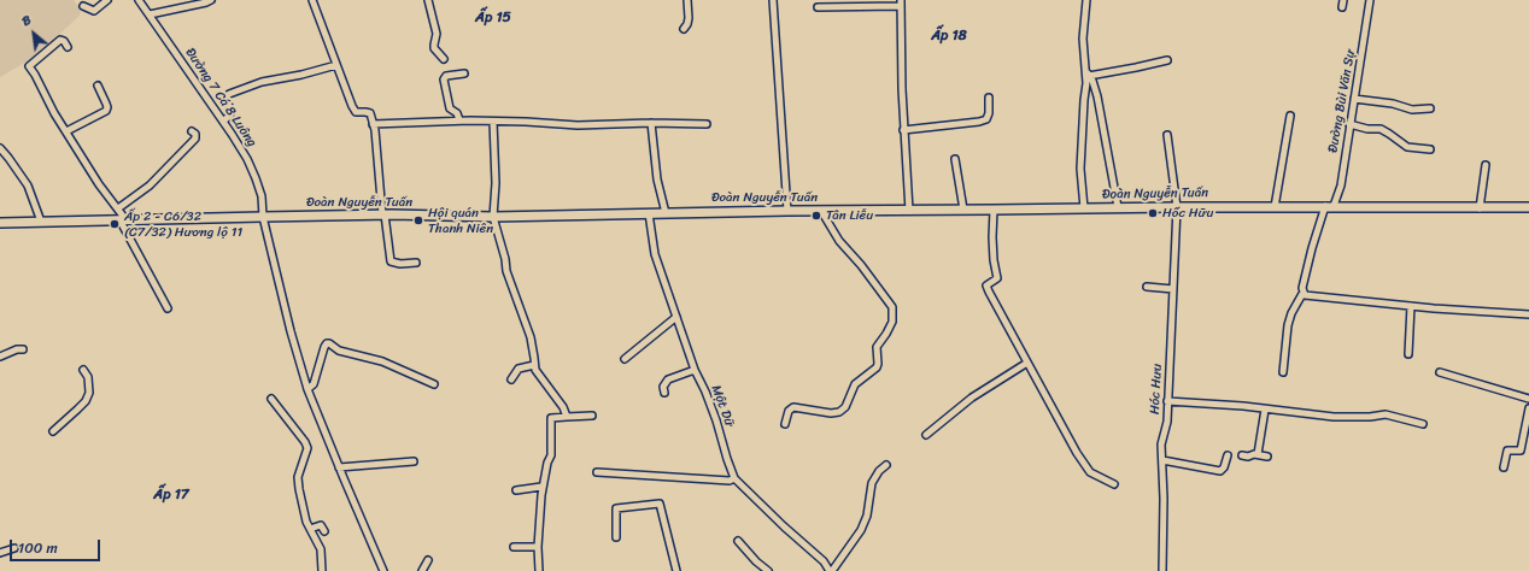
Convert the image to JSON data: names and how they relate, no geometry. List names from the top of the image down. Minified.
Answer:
{"streets":{"main road":["Đoàn Nguyễn Tuấn"],"street":["Đường 7 Cá 8 Luông","Đường Bùi Văn Sự","Hóc Hưu","Một Dữ"]},"crossings":[["Đường 7 Cá 8 Luông","Đoàn Nguyễn Tuấn"],["Đường Bùi Văn Sự","Đoàn Nguyễn Tuấn"],["Đoàn Nguyễn Tuấn","Hóc Hưu"],["Đoàn Nguyễn Tuấn","Một Dữ"]],"districts":["Ấp 15","Ấp 18","Ấp 17"],"places":["Hốc Hữu","Tân Liễu","Hội quán Thanh Niên","Ấp 2 - C6/32 (C7/32) Hương lộ 11"],"scale_bar":"100 m","north":"top left"}
